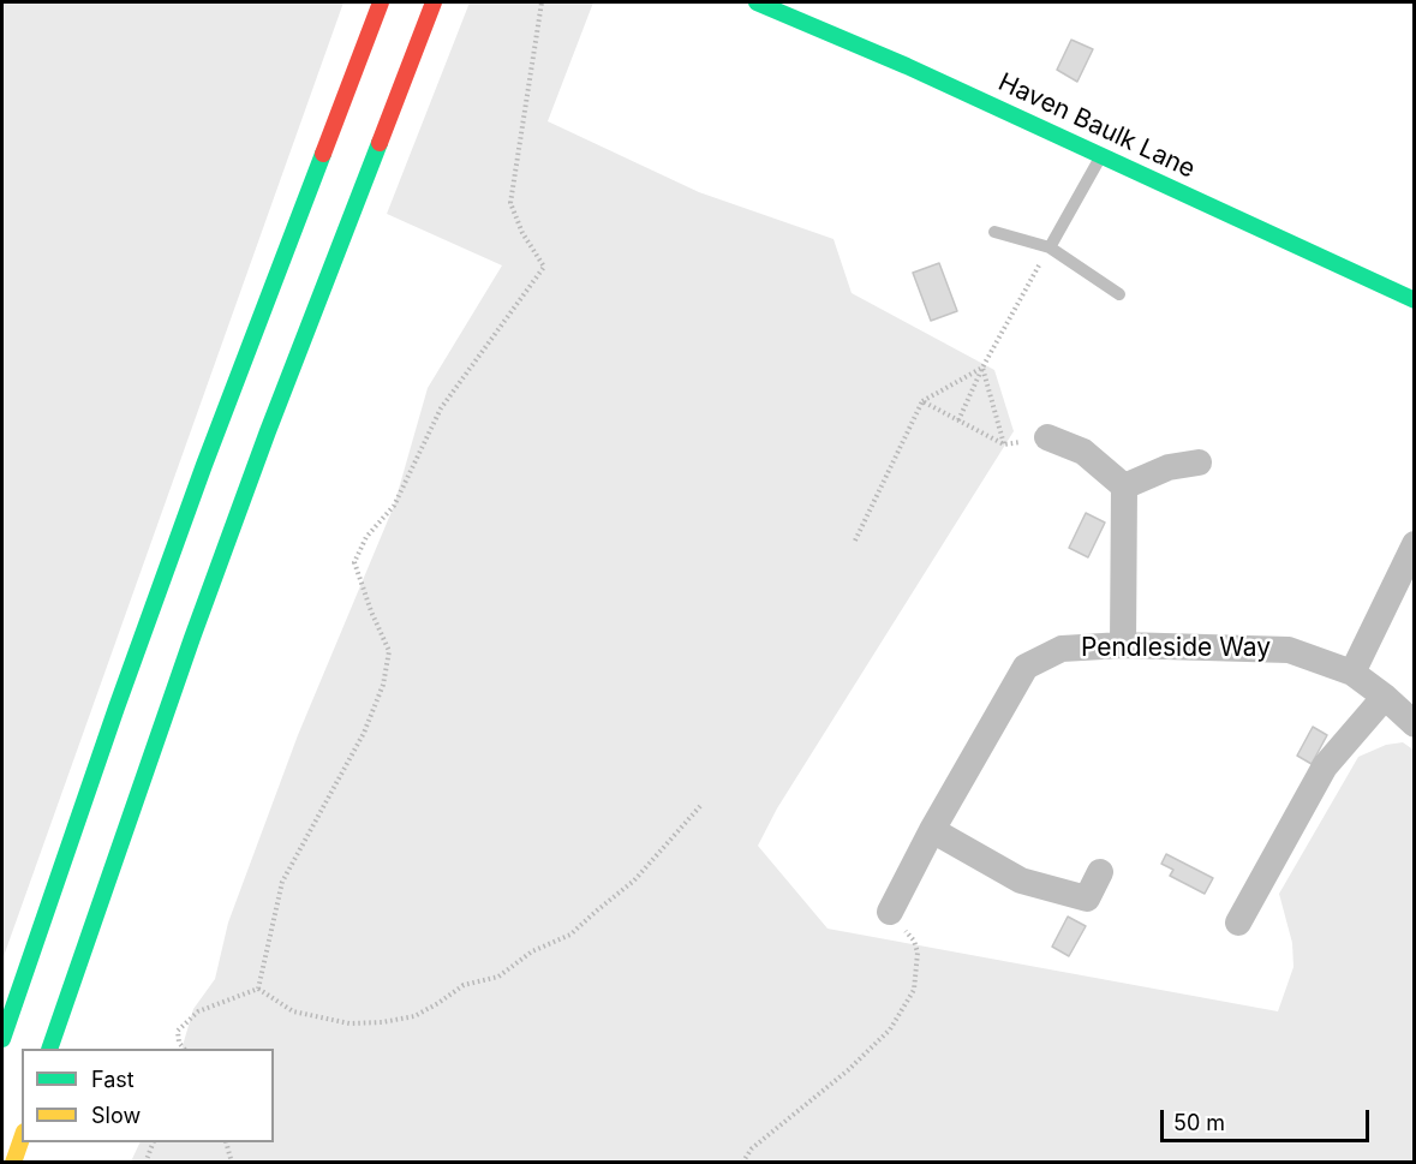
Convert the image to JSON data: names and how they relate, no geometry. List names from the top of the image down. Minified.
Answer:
{"streets":{"main road":["Haven Baulk Lane"],"street":["Pendleside Way"]},"legend":["Fast","Slow"],"scale_bar":"50 m"}
